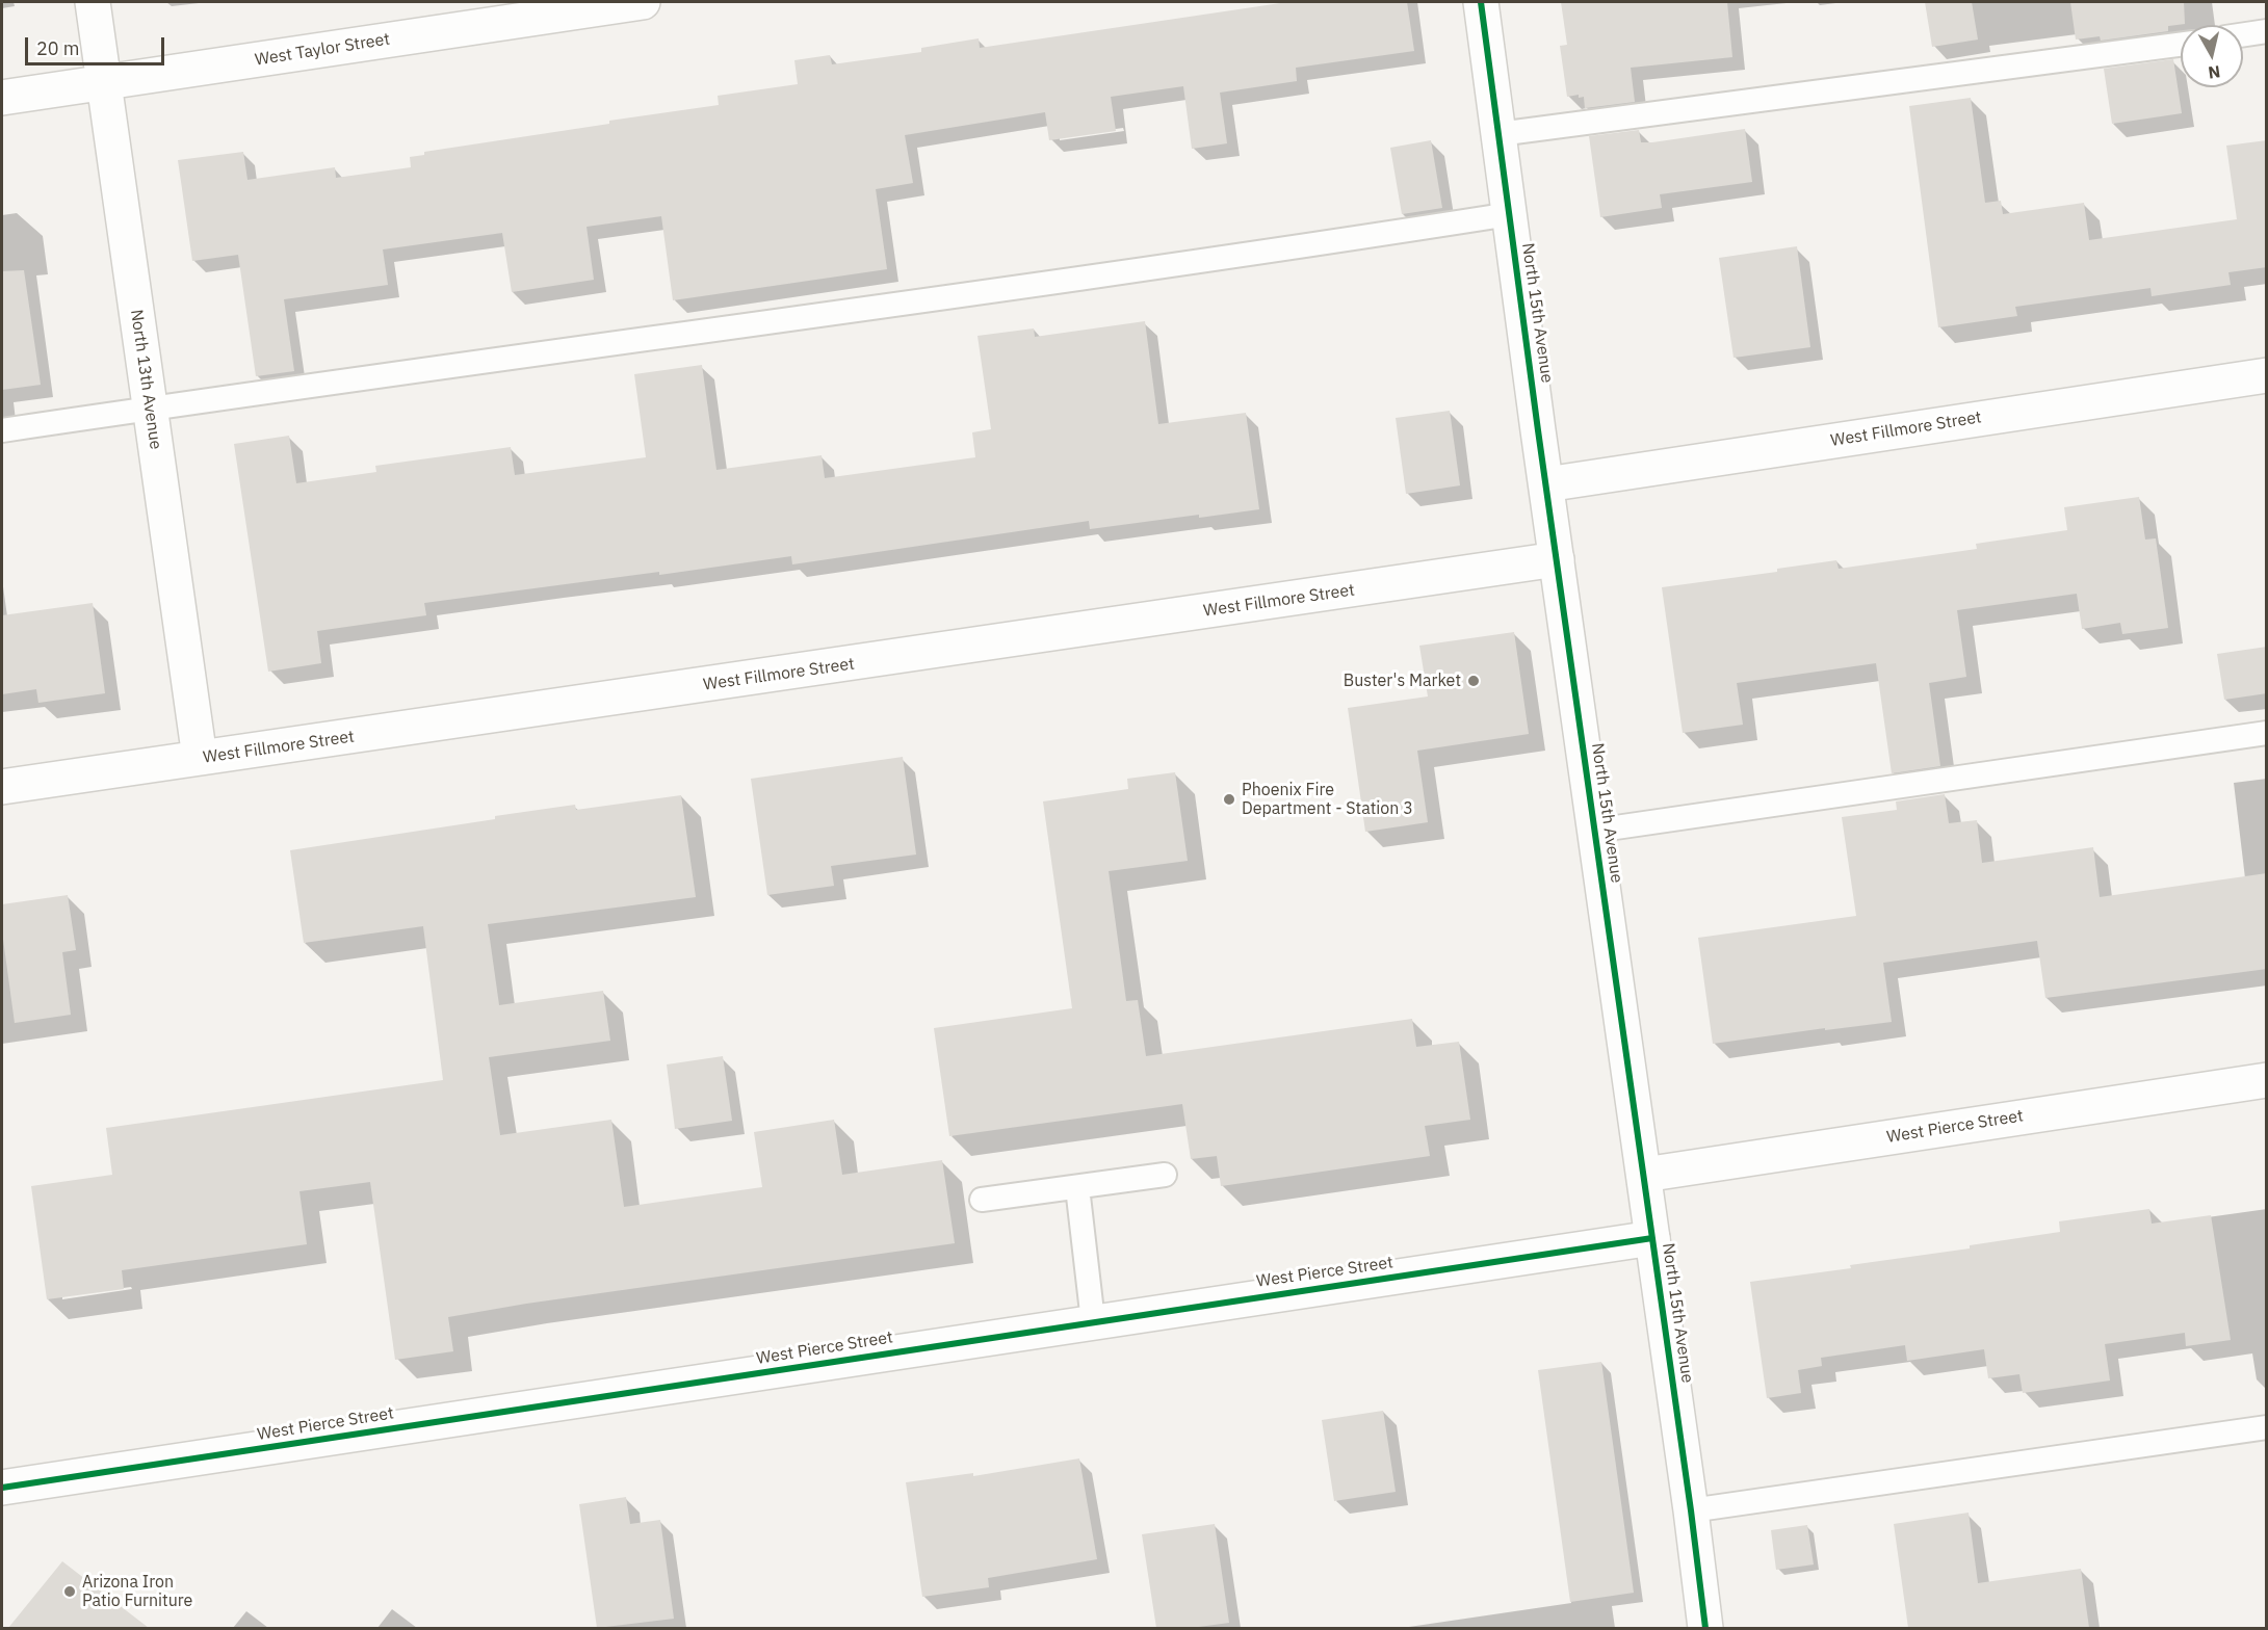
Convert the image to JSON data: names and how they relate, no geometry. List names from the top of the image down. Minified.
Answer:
{"streets":{"street":["West Taylor Street","North 15th Avenue","North 13th Avenue","West Fillmore Street","West Pierce Street"]},"crossings":[["West Taylor Street","North 13th Avenue"],["North 15th Avenue","West Fillmore Street"],["North 15th Avenue","West Pierce Street"],["North 13th Avenue","West Fillmore Street"]],"places":["Buster's Market","Phoenix Fire Department - Station 3","Arizona Iron Patio Furniture"],"scale_bar":"20 m","north":"bottom"}
